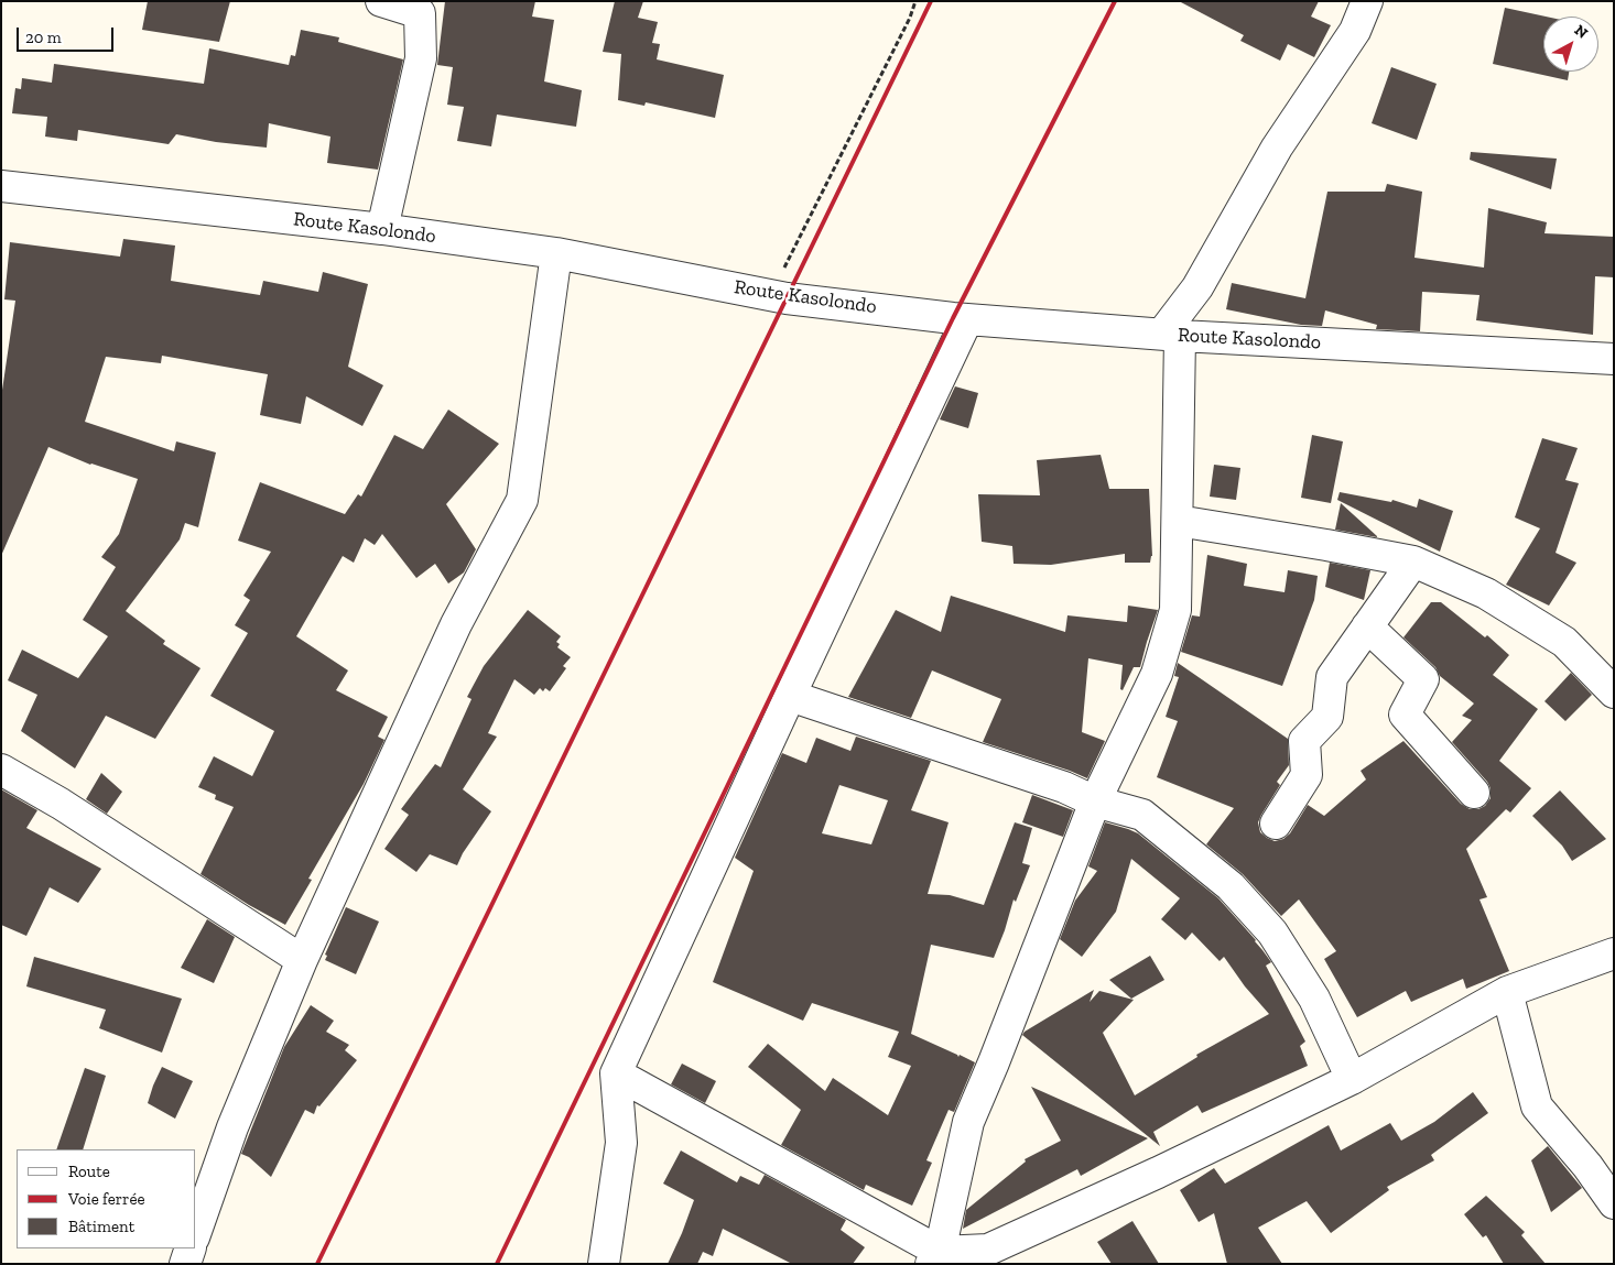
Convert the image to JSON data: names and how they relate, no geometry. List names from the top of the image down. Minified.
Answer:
{"streets":{"street":["Route Kasolondo"]},"legend":["Route","Voie ferrée","Bâtiment"],"scale_bar":"20 m","north":"top right"}
